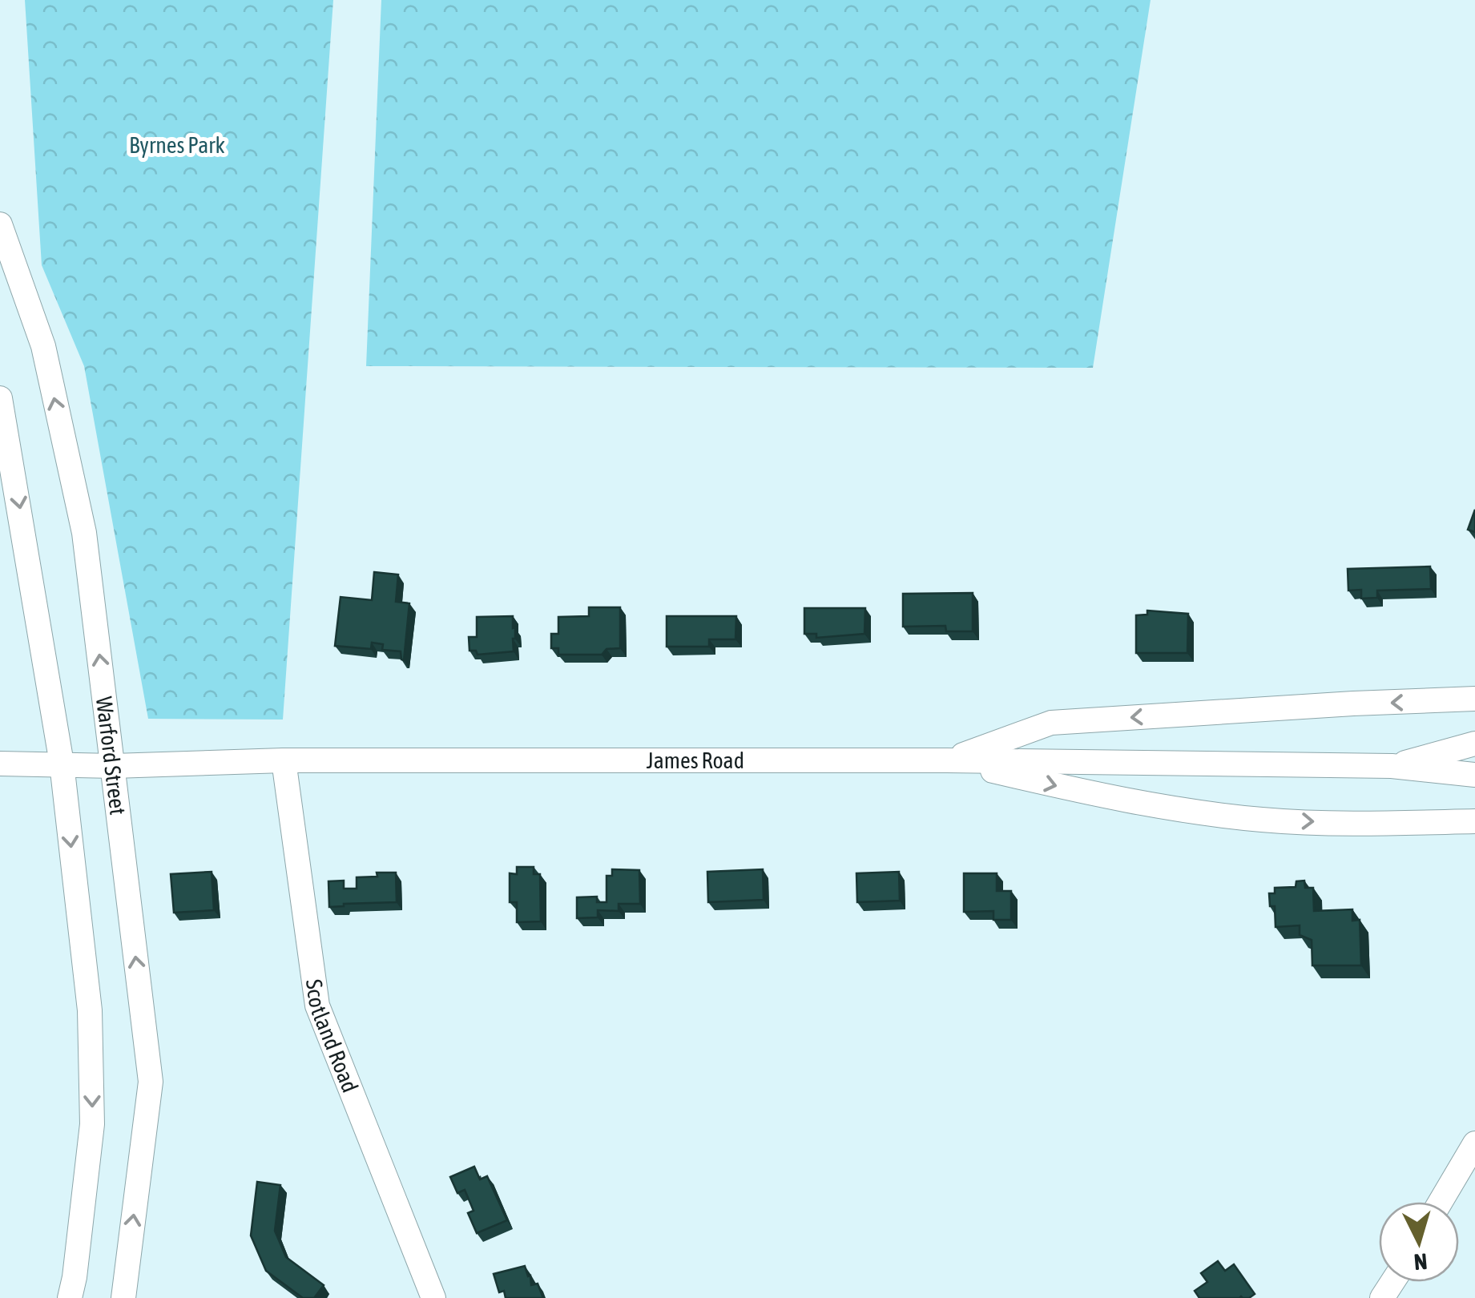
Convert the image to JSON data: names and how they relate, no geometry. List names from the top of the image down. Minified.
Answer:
{"streets":{"main road":["Warford Street","James Road","Scotland Road"]},"crossings":[["Warford Street","James Road"],["James Road","Scotland Road"]],"parks":["Byrnes Park"],"north":"bottom"}
